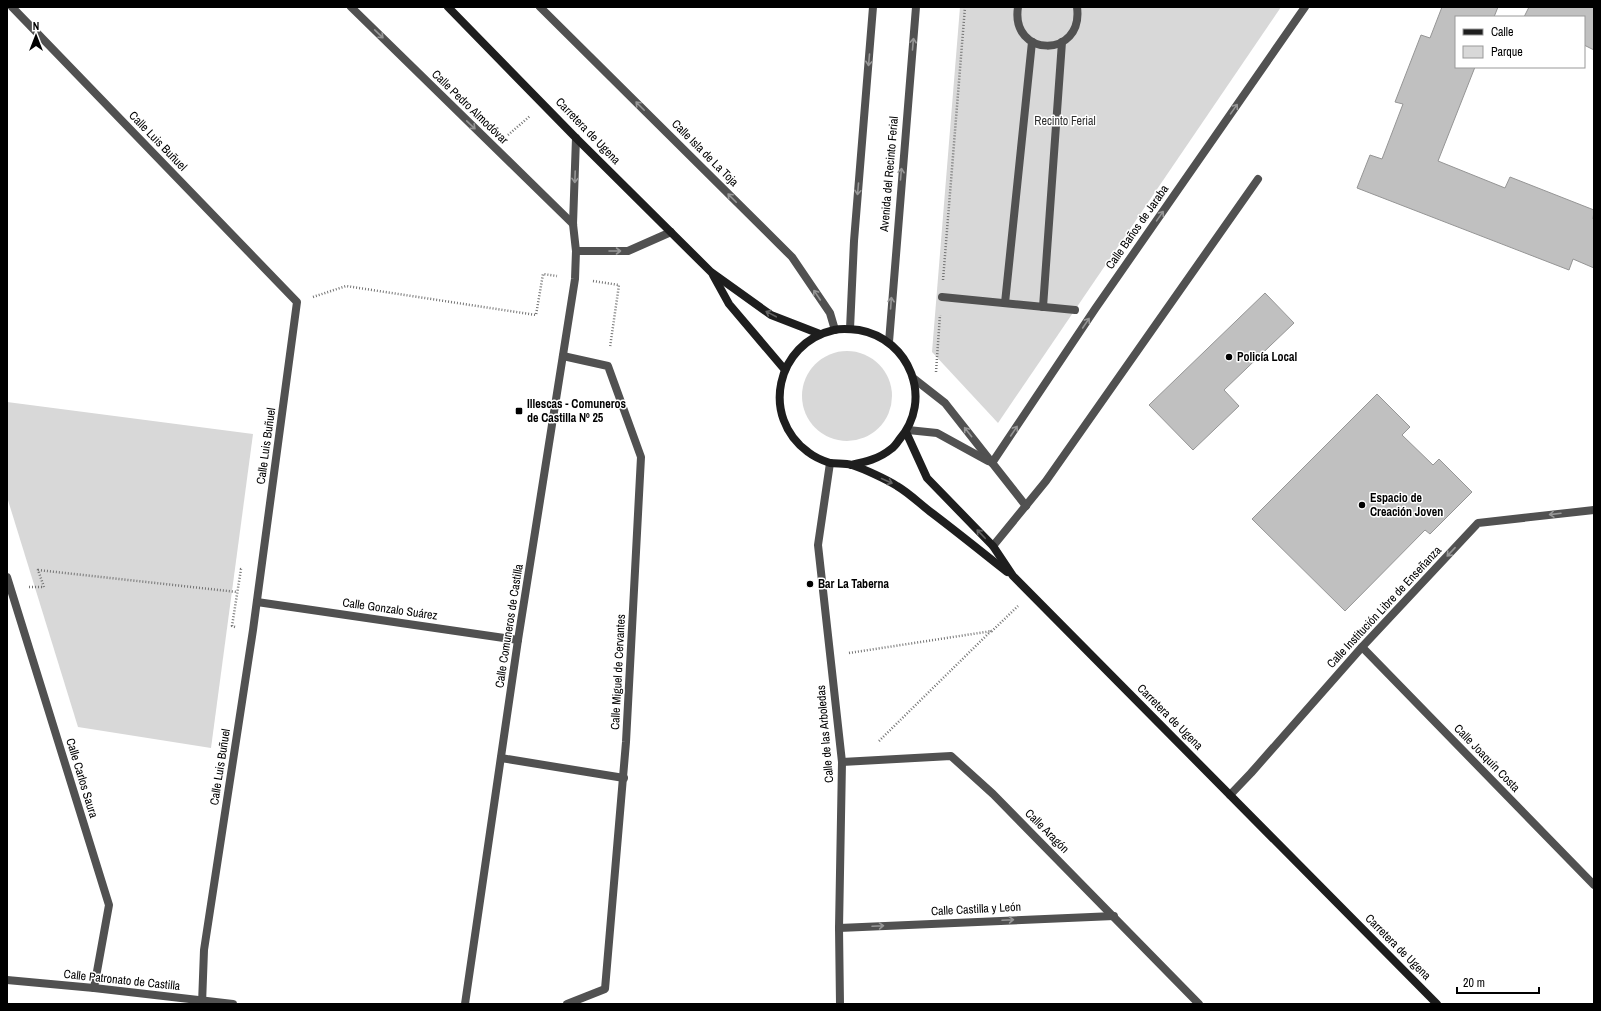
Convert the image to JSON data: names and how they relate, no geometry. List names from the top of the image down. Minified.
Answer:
{"streets":{"main road":["Carretera de Ugena"],"street":["Calle Pedro Almodóvar","Calle Luis Buñuel","Calle Isla de La Toja","Avenida del Recinto Ferial","Calle Baños de Jaraba","Calle Institución Libre de Enseñanza","Calle Gonzalo Suárez","Calle Comuneros de Castilla","Calle Miguel de Cervantes","Calle de las Arboledas","Calle Joaquín Costa","Calle Carlos Saura","Calle Aragón","Calle Castilla y León","Calle Patronato de Castilla"]},"crossings":[["Calle Pedro Almodóvar","Calle Comuneros de Castilla"],["Carretera de Ugena","Calle Isla de La Toja"],["Carretera de Ugena","Avenida del Recinto Ferial"],["Carretera de Ugena","Calle Institución Libre de Enseñanza"],["Carretera de Ugena","Calle Comuneros de Castilla"],["Carretera de Ugena","Calle de las Arboledas"],["Calle Luis Buñuel","Calle Gonzalo Suárez"],["Calle Luis Buñuel","Calle Patronato de Castilla"],["Calle Isla de La Toja","Avenida del Recinto Ferial"],["Calle Isla de La Toja","Calle de las Arboledas"],["Avenida del Recinto Ferial","Calle de las Arboledas"],["Calle Institución Libre de Enseñanza","Calle Joaquín Costa"],["Calle Gonzalo Suárez","Calle Comuneros de Castilla"],["Calle de las Arboledas","Calle Aragón"],["Calle de las Arboledas","Calle Castilla y León"],["Calle Carlos Saura","Calle Patronato de Castilla"],["Calle Aragón","Calle Castilla y León"]],"one_way":["Calle Pedro Almodóvar","Calle Isla de La Toja","Calle Institución Libre de Enseñanza","Calle Castilla y León"],"parks":["Recinto Ferial"],"places":{"other":["Policía Local","Espacio de Creación Joven","Bar La Taberna"],"transit":["Illescas - Comuneros de Castilla Nº 25"]},"legend":["Calle","Parque"],"scale_bar":"20 m","north":"top"}
